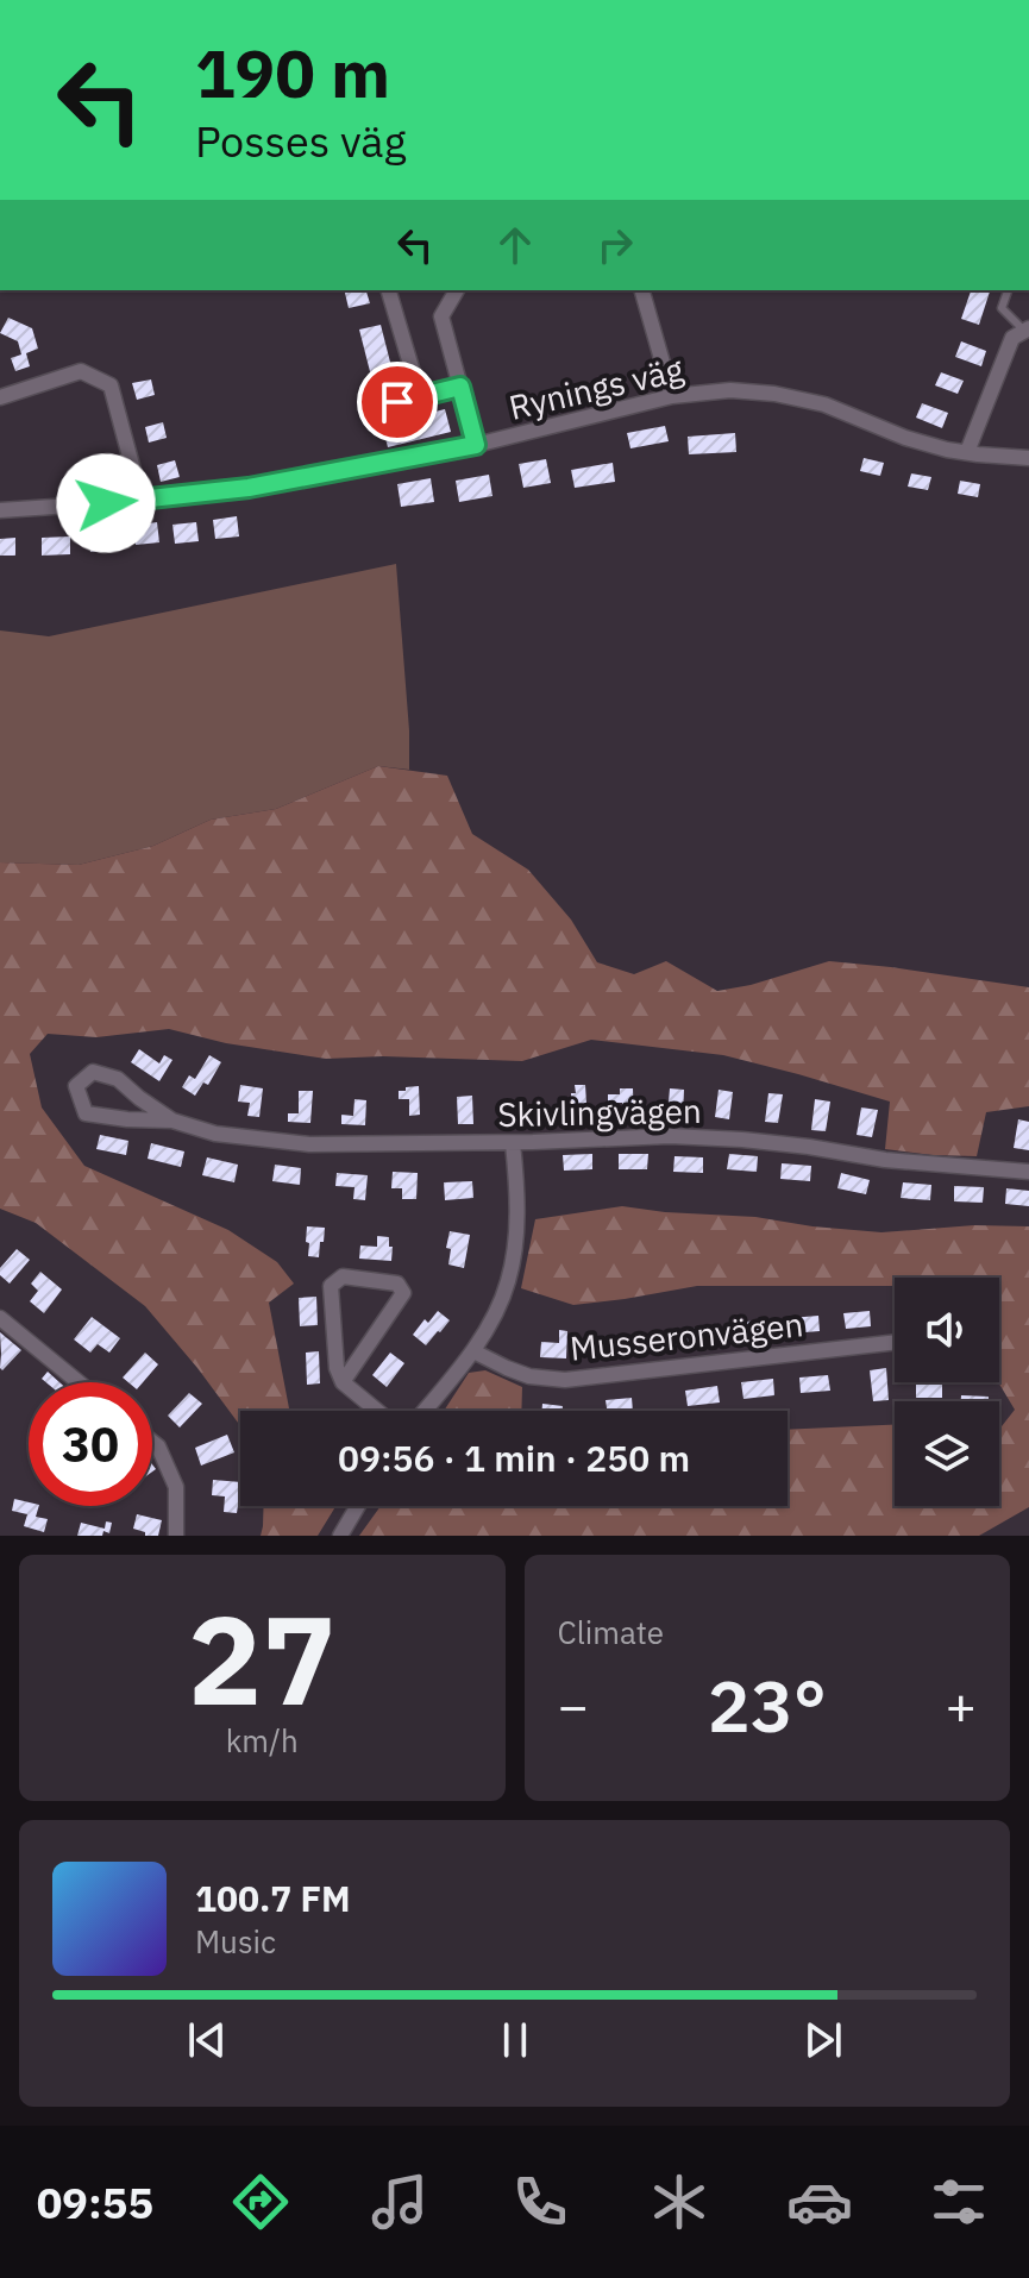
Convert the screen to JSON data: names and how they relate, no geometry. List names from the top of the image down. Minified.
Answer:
{"streets":{"street":["Rynings väg","Skivlingvägen","Musseronvägen"]},"page":{"turn":["190 m","Posses väg"],"limit":"30","trip":"09:56 · 1 min · 250 m","tile":[["27","km/h"],"Climate"],"heat":["−","23°","+"],"song":["100.7 FM","Music"],"tabs":"09:55"}}
